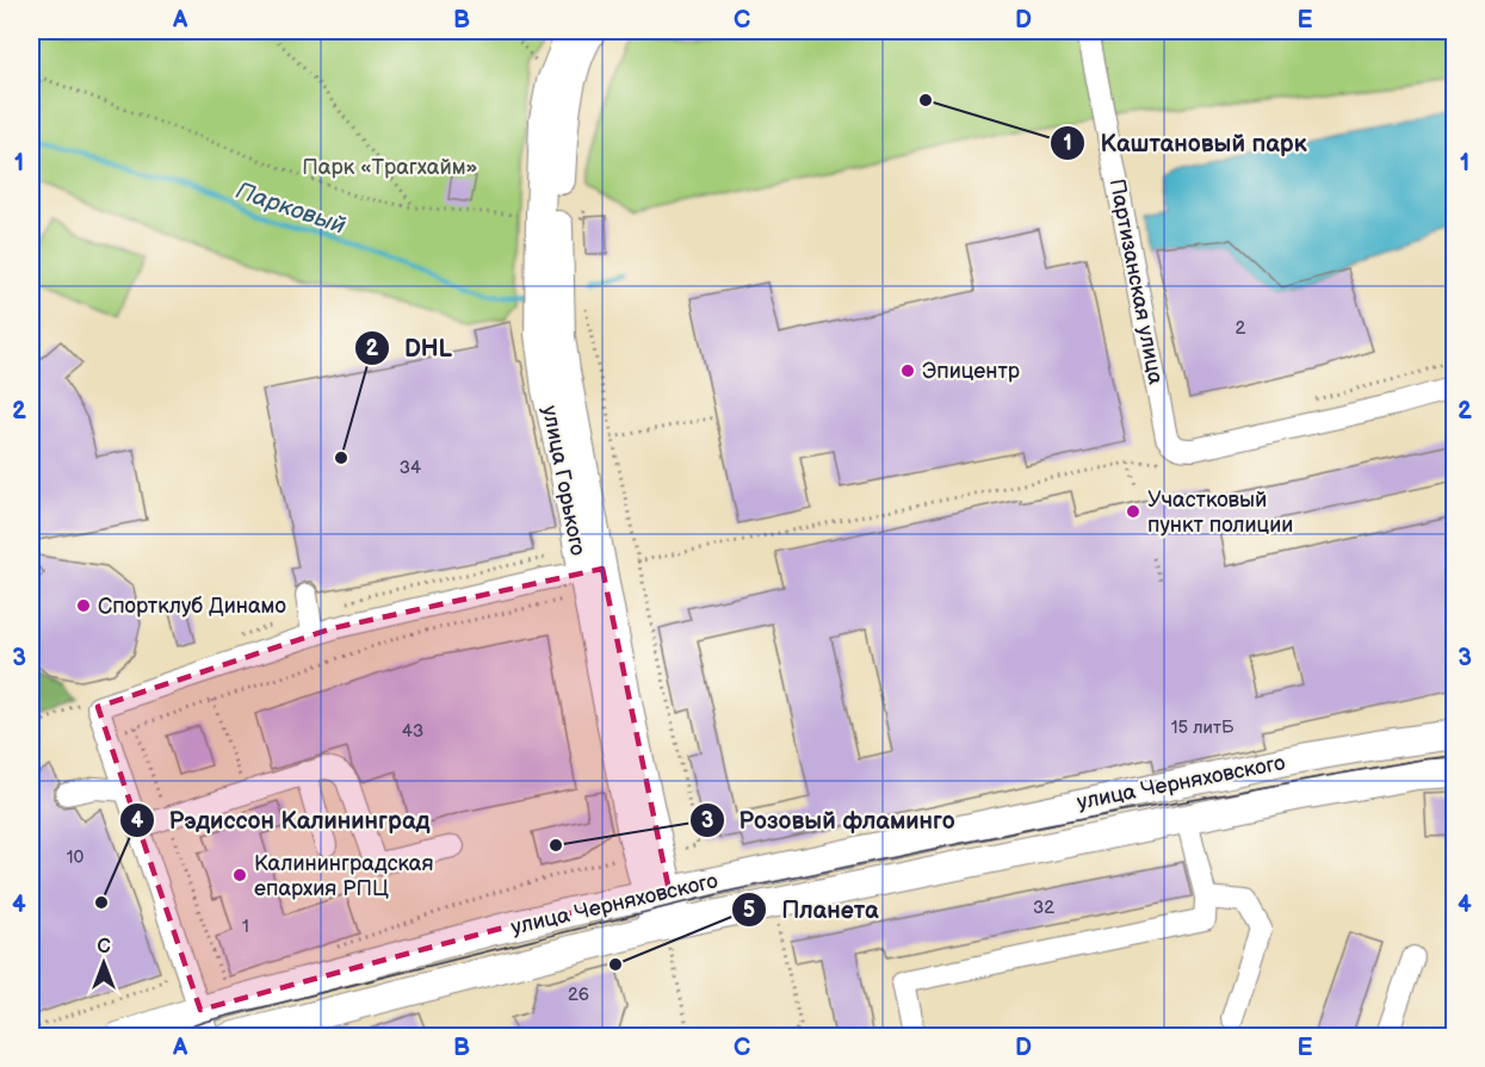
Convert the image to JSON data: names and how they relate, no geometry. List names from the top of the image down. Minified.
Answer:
{"streets":{"main road":["улица Горького","улица Черняховского"],"street":["Партизанская улица"]},"crossings":[["улица Горького","улица Черняховского"]],"water":["Парковый"],"parks":["Парк «Трагхайм»"],"places":["Каштановый парк","Эпицентр","DHL","Участковый пункт полиции","Спортклуб Динамо","Розовый фламинго","Калининградская епархия РПЦ","Рэдиссон Калининград","Планета"],"house_numbers":["2","34","15 литБ","43","10","32","1","26"],"north":"top","grid":{"columns":["A","B","C","D","E"],"rows":["1","2","3","4"]}}
